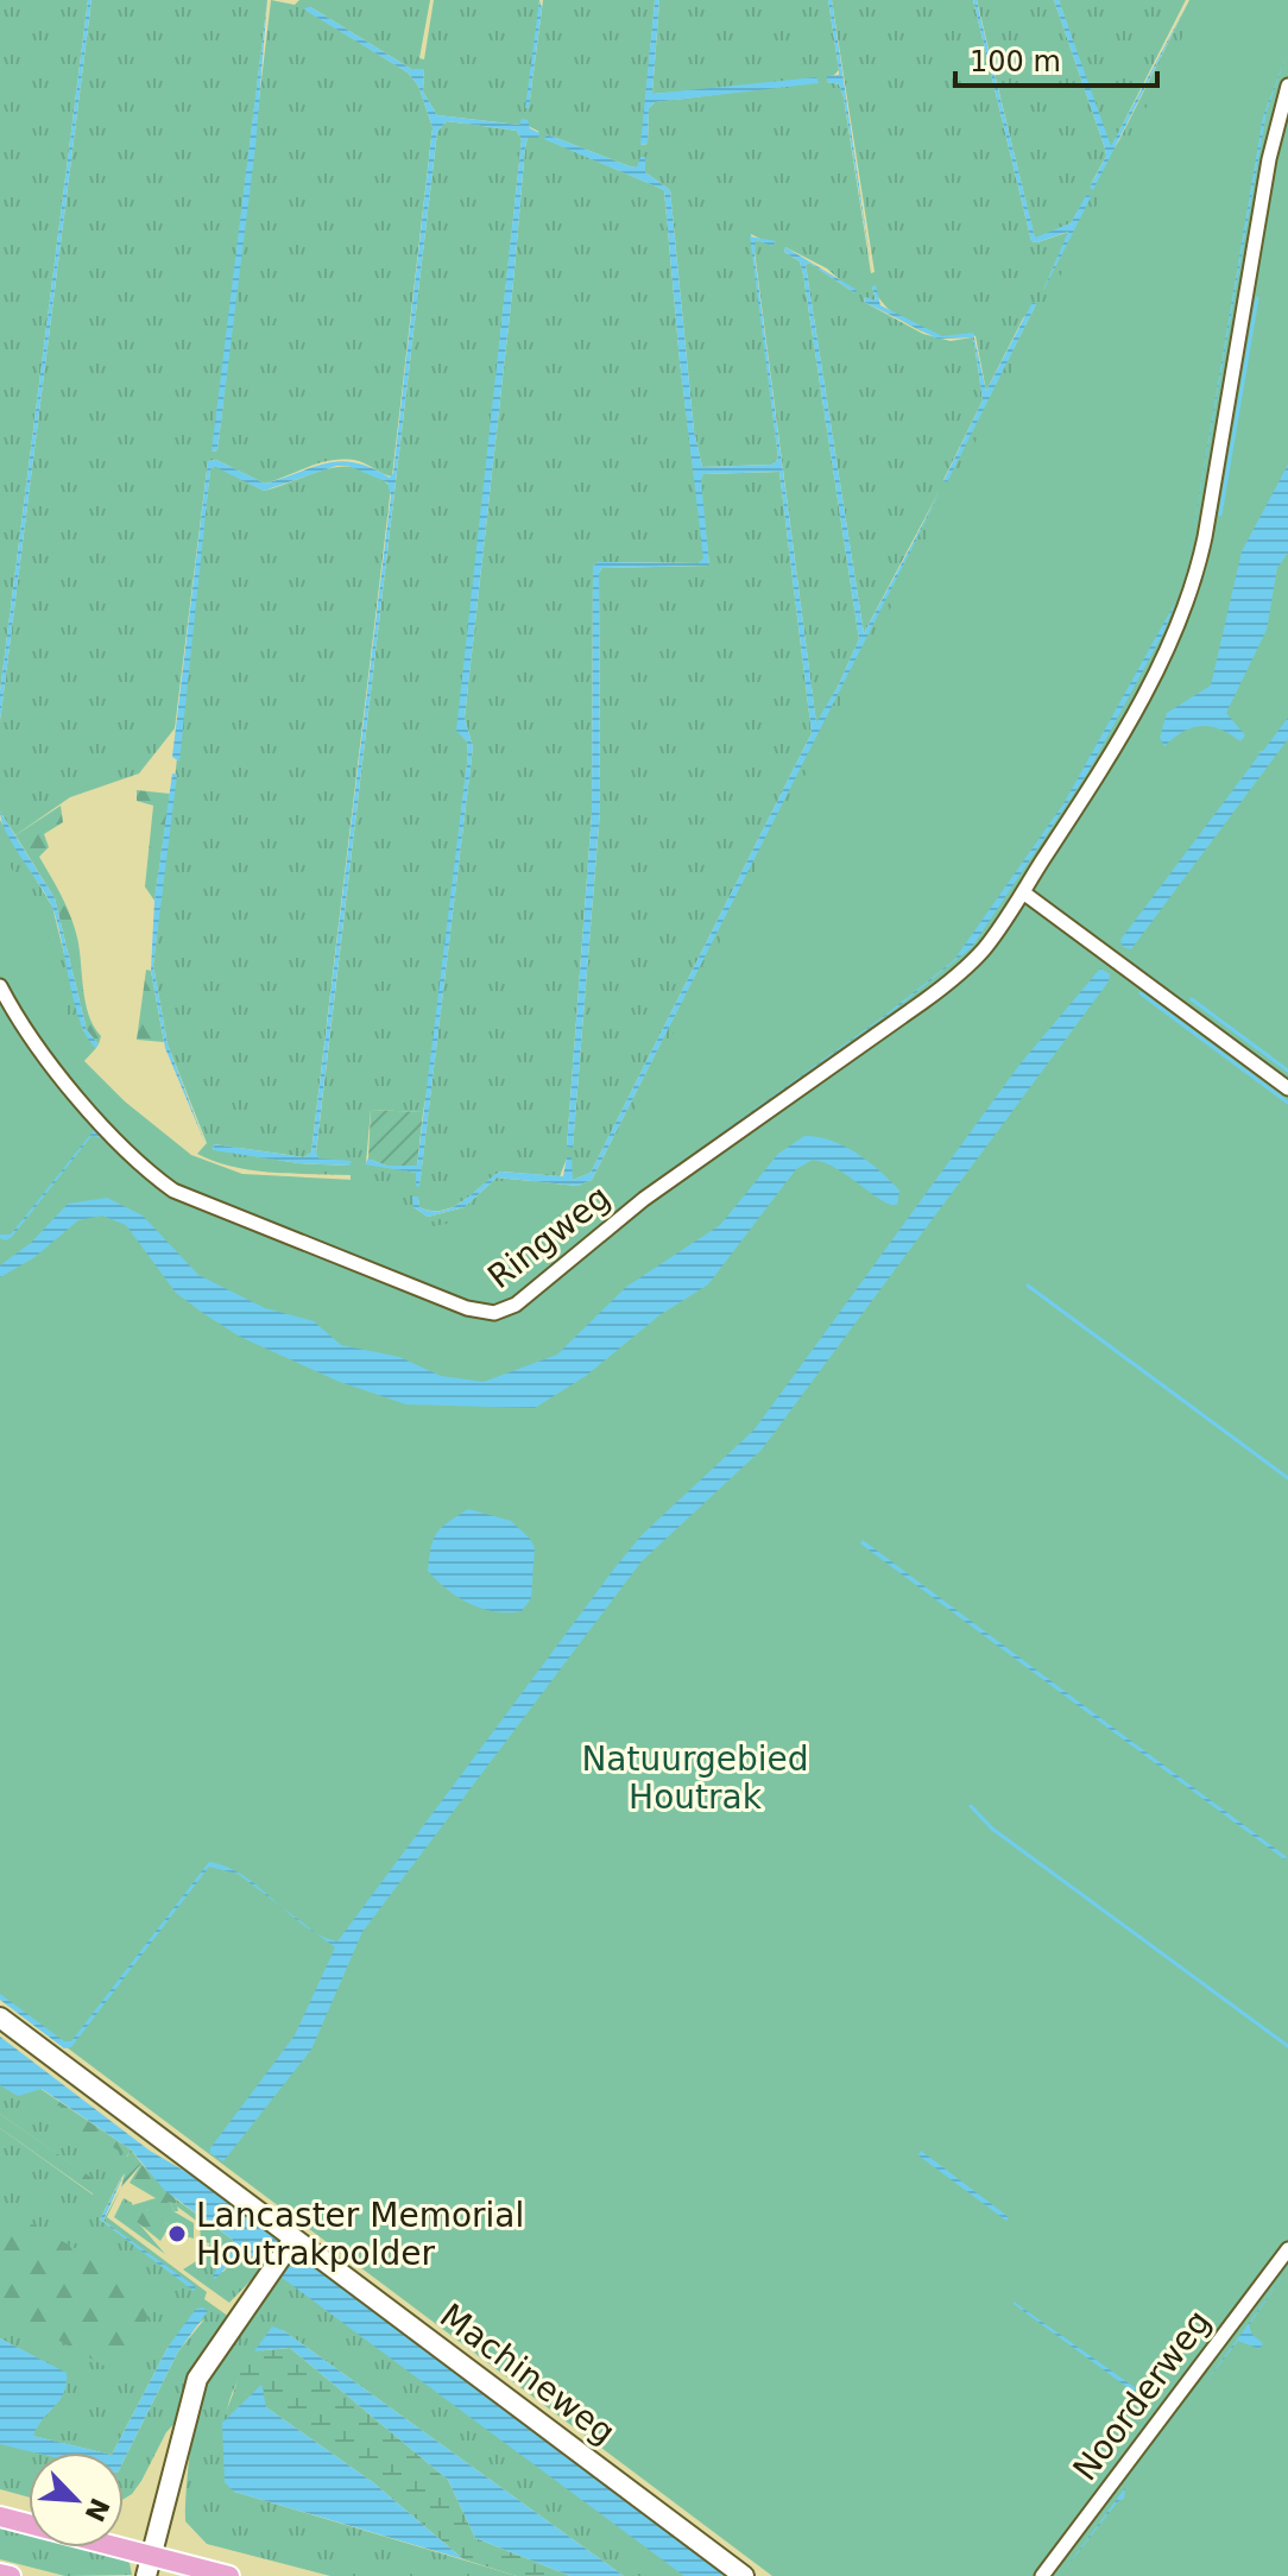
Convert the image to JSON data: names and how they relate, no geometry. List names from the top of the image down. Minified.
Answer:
{"streets":{"street":["Ringweg","Machineweg","Noorderweg"]},"parks":["Natuurgebied Houtrak"],"places":["Lancaster Memorial Houtrakpolder"],"scale_bar":"100 m","north":"bottom right"}
